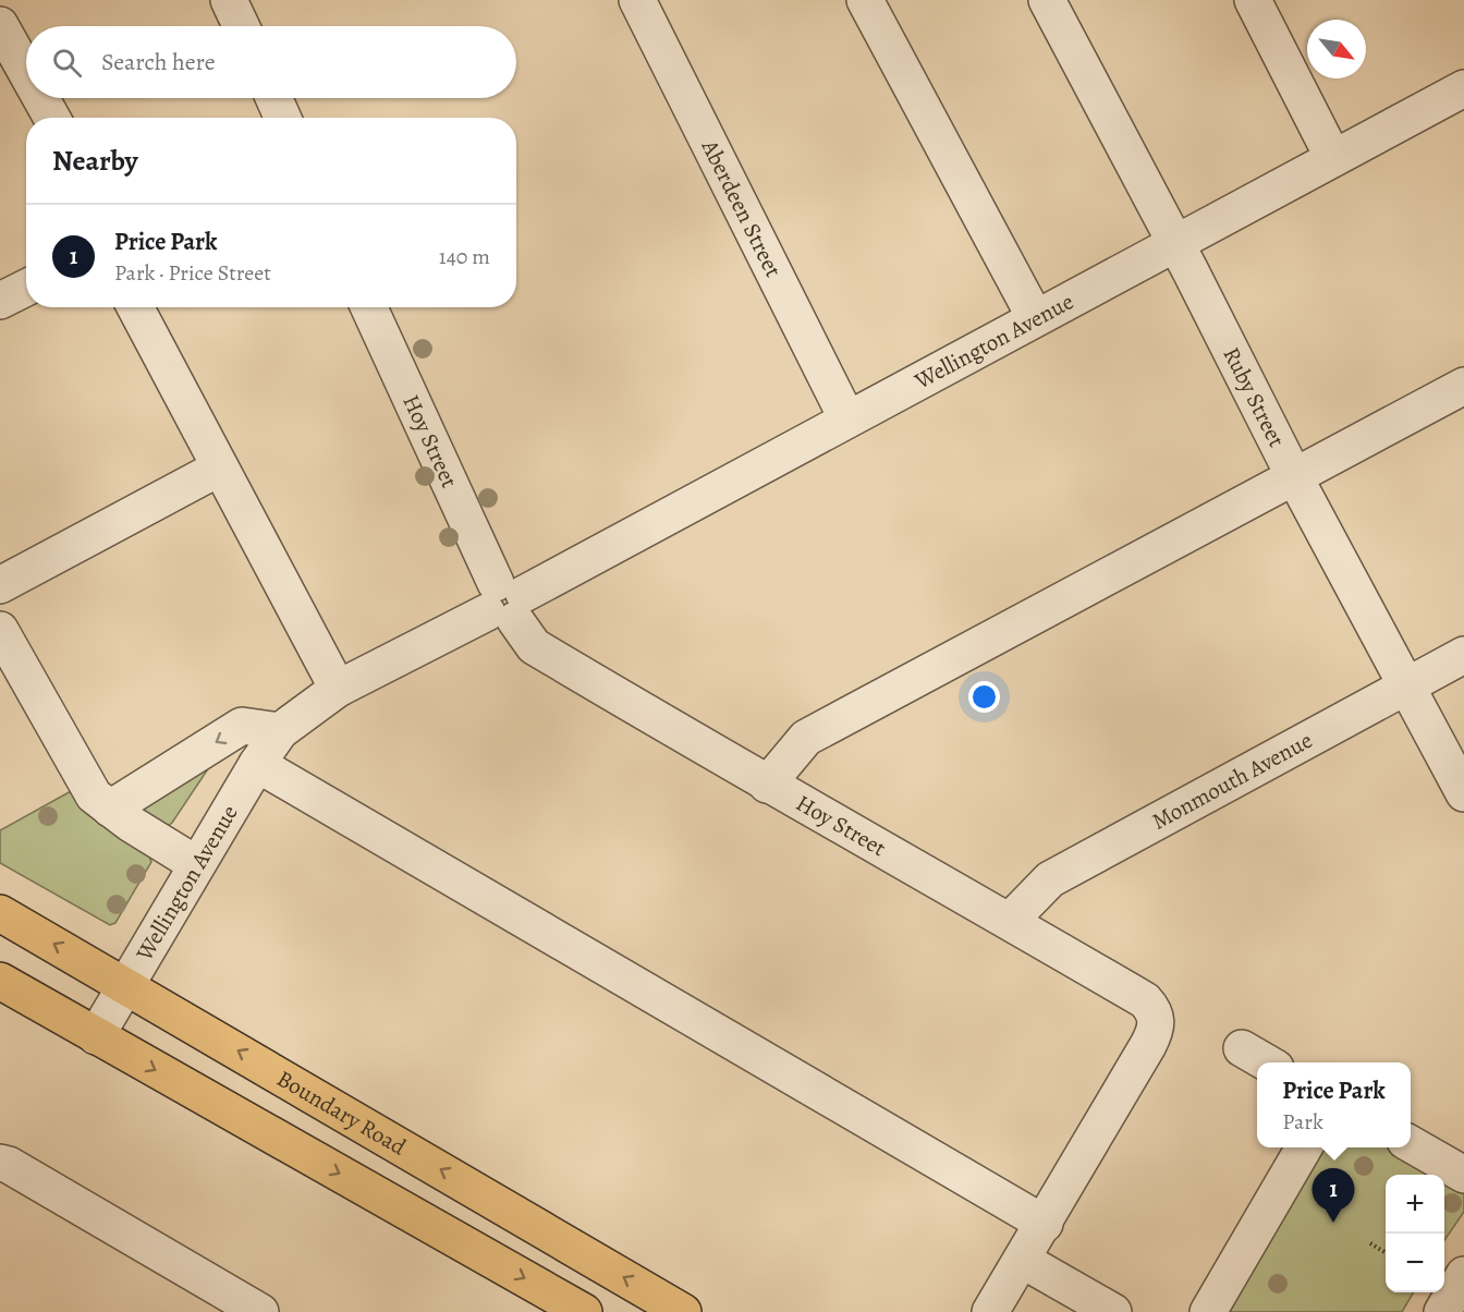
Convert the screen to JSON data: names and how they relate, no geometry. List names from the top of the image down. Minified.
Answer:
{"streets":{"main road":["Boundary Road"],"street":["Aberdeen Street","Wellington Avenue","Ruby Street","Hoy Street","Monmouth Avenue"]},"crossings":[["Aberdeen Street","Wellington Avenue"],["Wellington Avenue","Ruby Street"],["Wellington Avenue","Hoy Street"],["Wellington Avenue","Boundary Road"],["Ruby Street","Monmouth Avenue"],["Hoy Street","Monmouth Avenue"]],"north":"bottom right","page":{"search":"Search here","heading":"Nearby","list":[{"mark":"1","name":"Price Park","note":"Park · Price Street","value":"140 m"}],"popup":["Price Park","Park"],"pins":"1","map_buttons":["+","−"]}}
